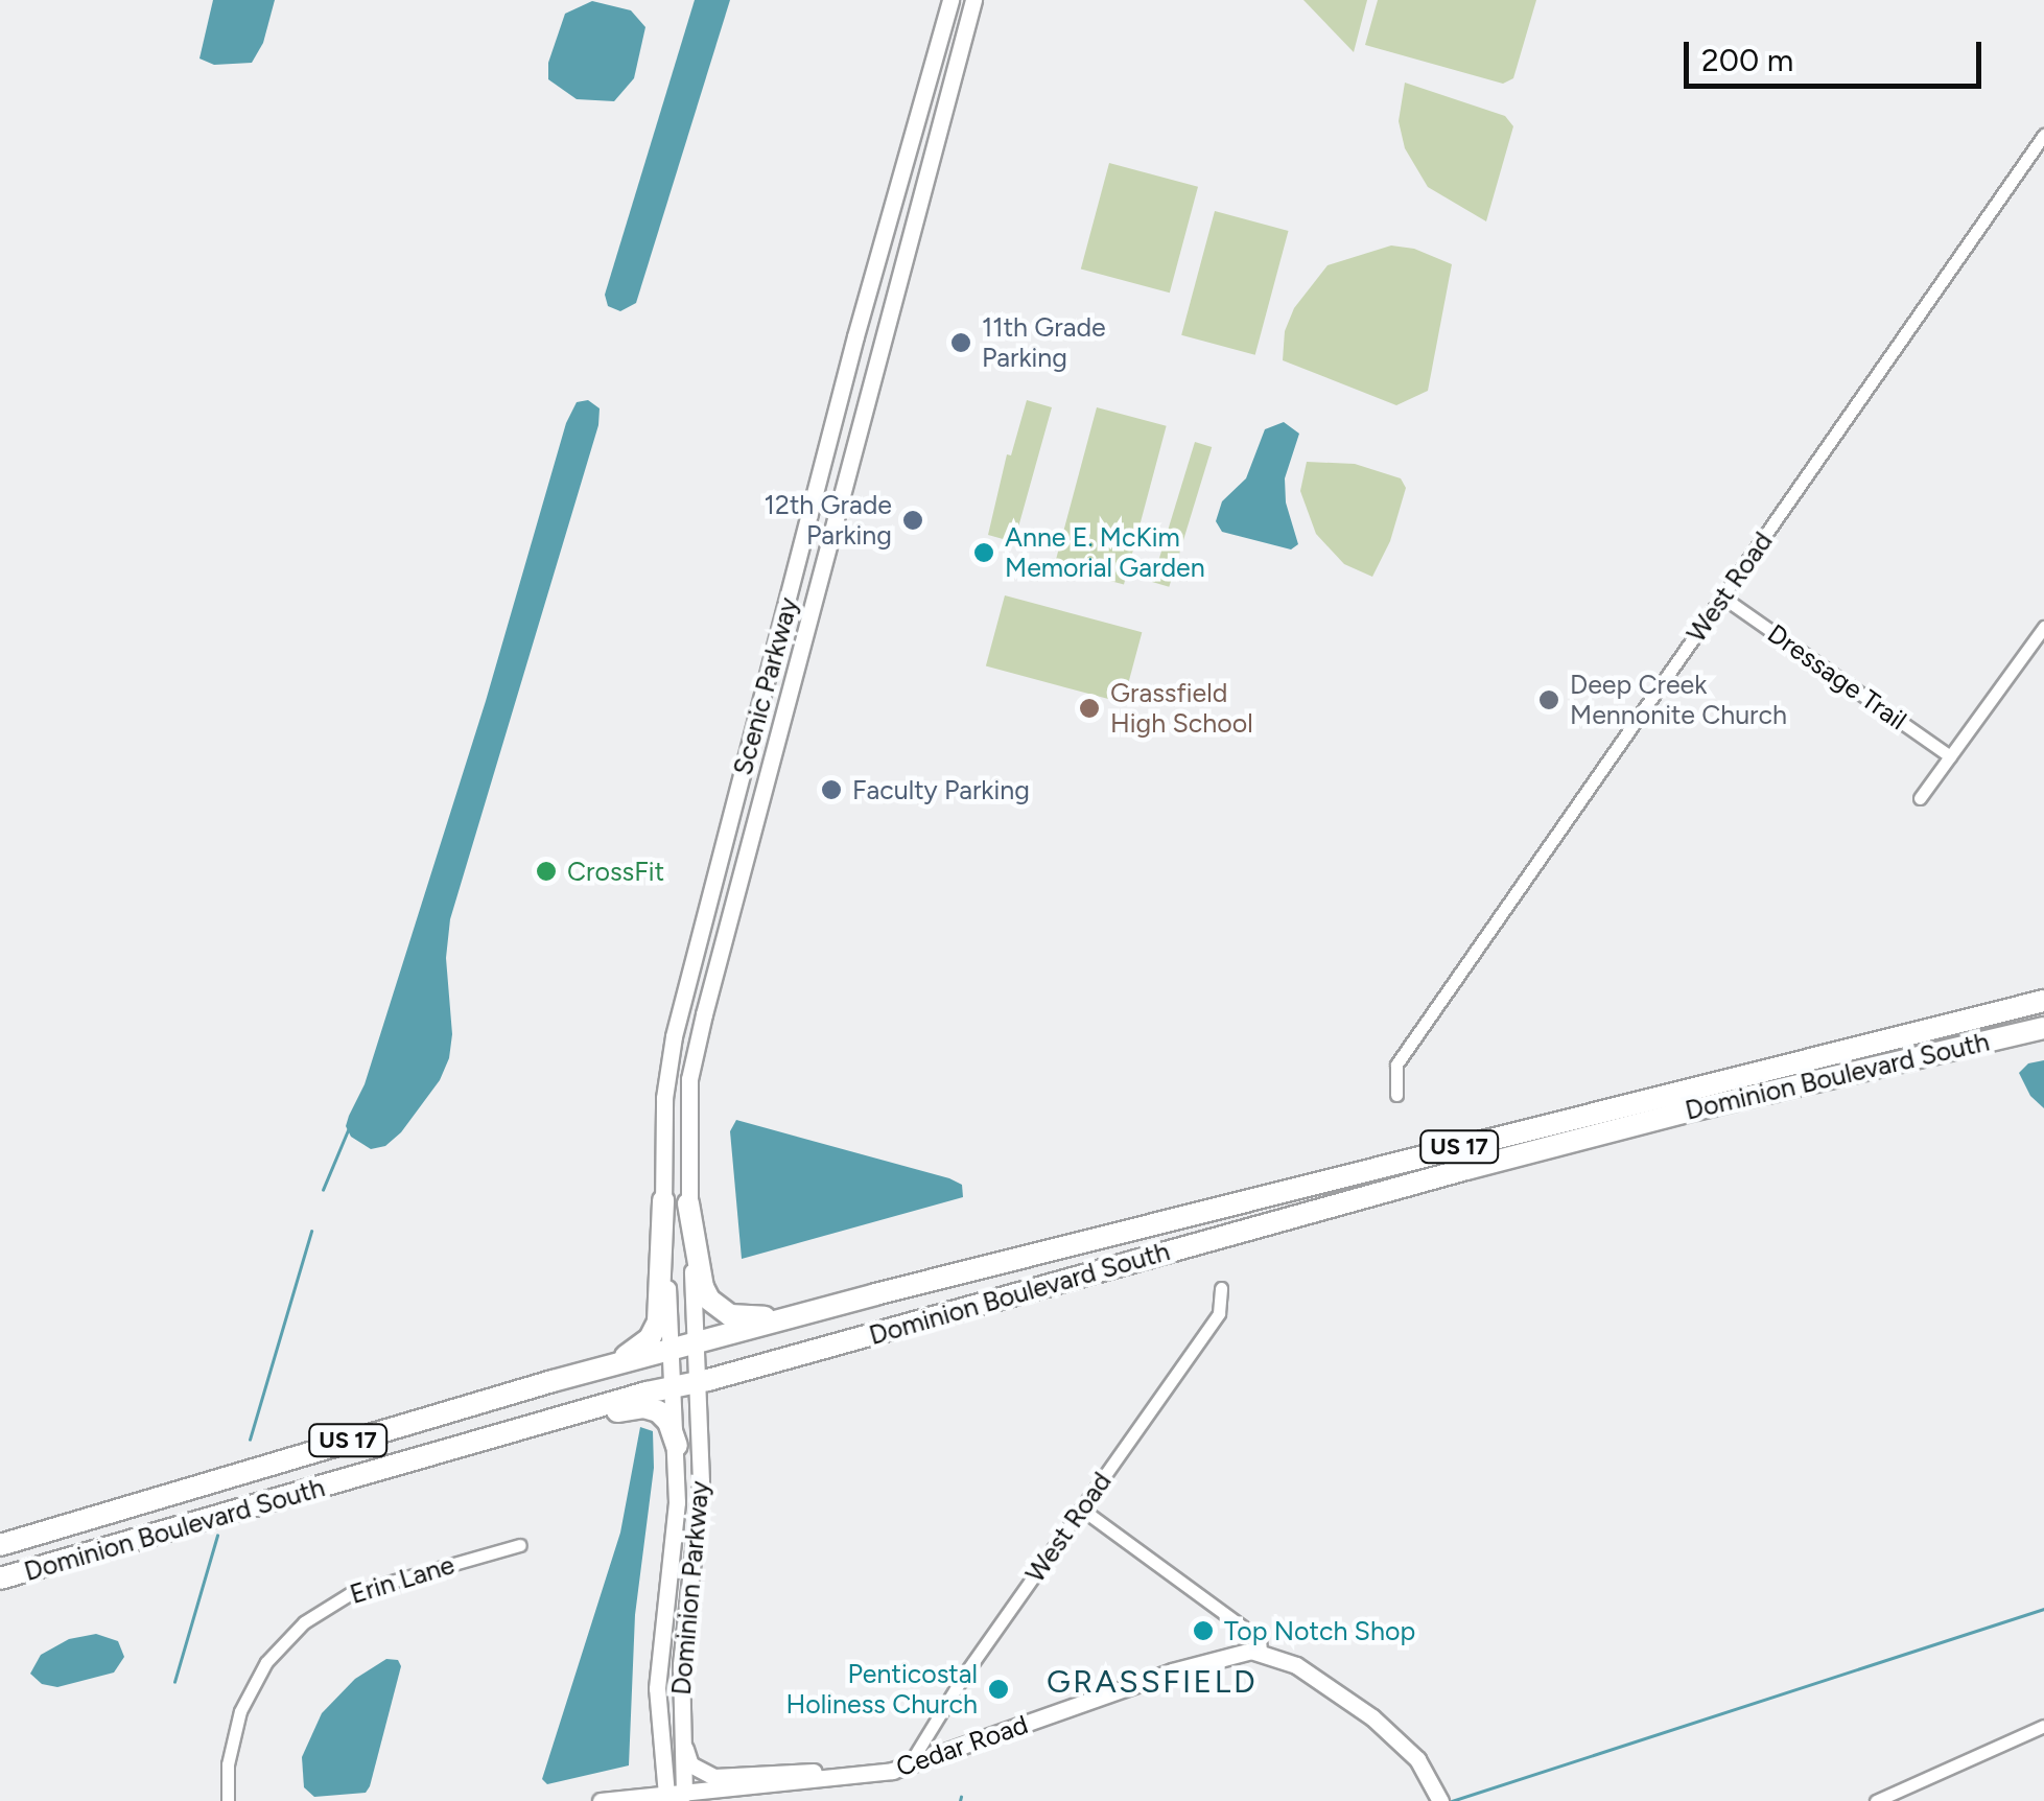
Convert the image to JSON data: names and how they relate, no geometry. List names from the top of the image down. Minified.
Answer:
{"streets":{"highway":["Dominion Boulevard South","US 17"],"street":["West Road","Dressage Trail","Scenic Parkway","Erin Lane","Dominion Parkway","Cedar Road"]},"crossings":[["West Road","Dressage Trail"],["West Road","Cedar Road"],["Scenic Parkway","Dominion Boulevard South"],["Scenic Parkway","Dominion Parkway"],["Dominion Boulevard South","US 17"],["Dominion Boulevard South","Dominion Parkway"],["Dominion Parkway","Cedar Road"]],"districts":["GRASSFIELD"],"places":["11th Grade Parking","12th Grade Parking","Anne E. McKim Memorial Garden","Deep Creek Mennonite Church","Grassfield High School","Faculty Parking","CrossFit","Top Notch Shop","Penticostal Holiness Church"],"scale_bar":"200 m"}
